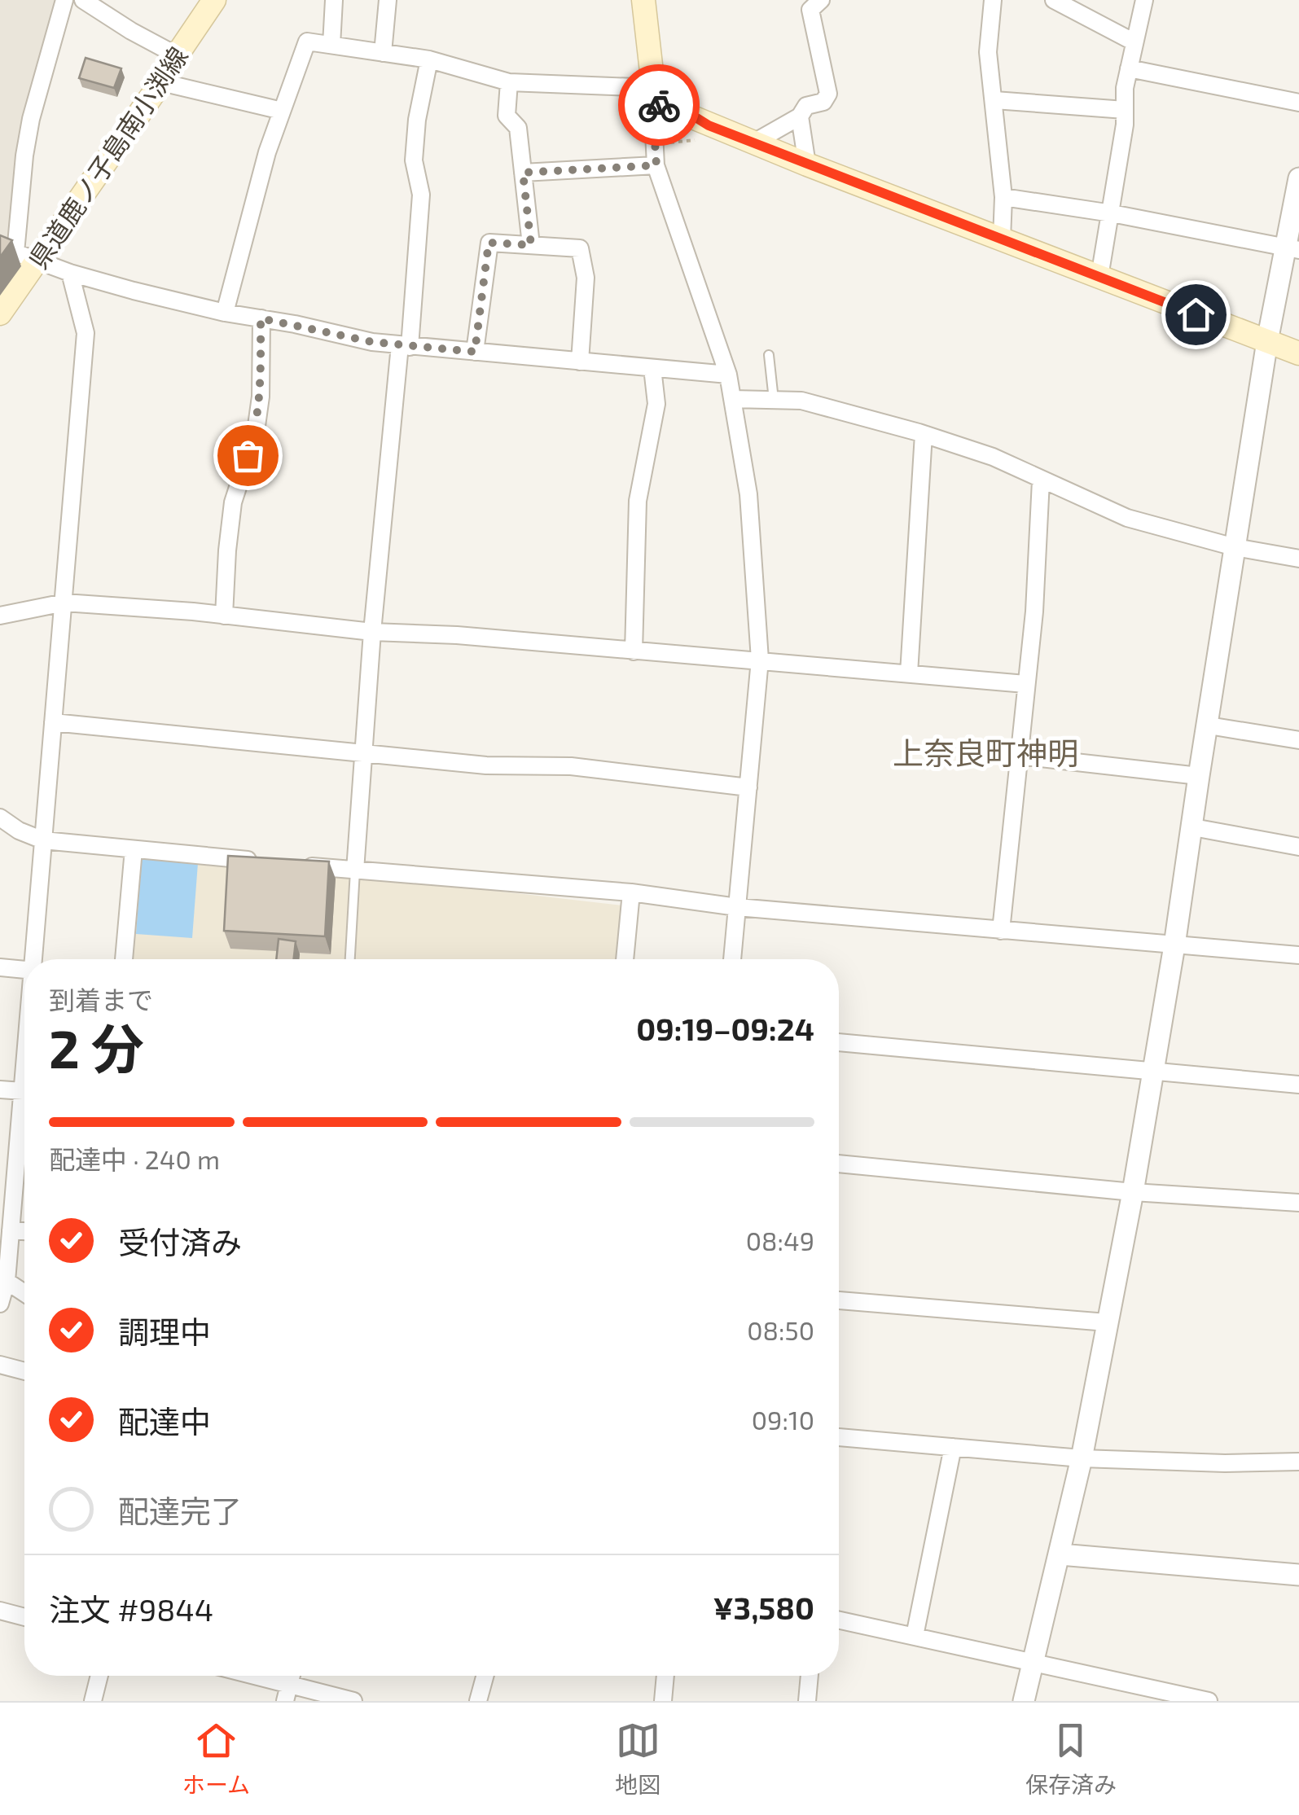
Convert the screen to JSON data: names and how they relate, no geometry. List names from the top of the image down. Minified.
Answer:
{"streets":{"main road":["県道鹿ノ子島南小渕線"]},"districts":["上奈良町神明"],"page":{"heading":["2 分","到着まで","09:19–09:24"],"panel":["注文 #9844","¥3,580"],"bar":"配達中 · 240 m","list":[["受付済み","08:49"],["調理中","08:50"],["配達中","09:10"],"配達完了"],"tabs":["ホーム","地図","保存済み"]}}
